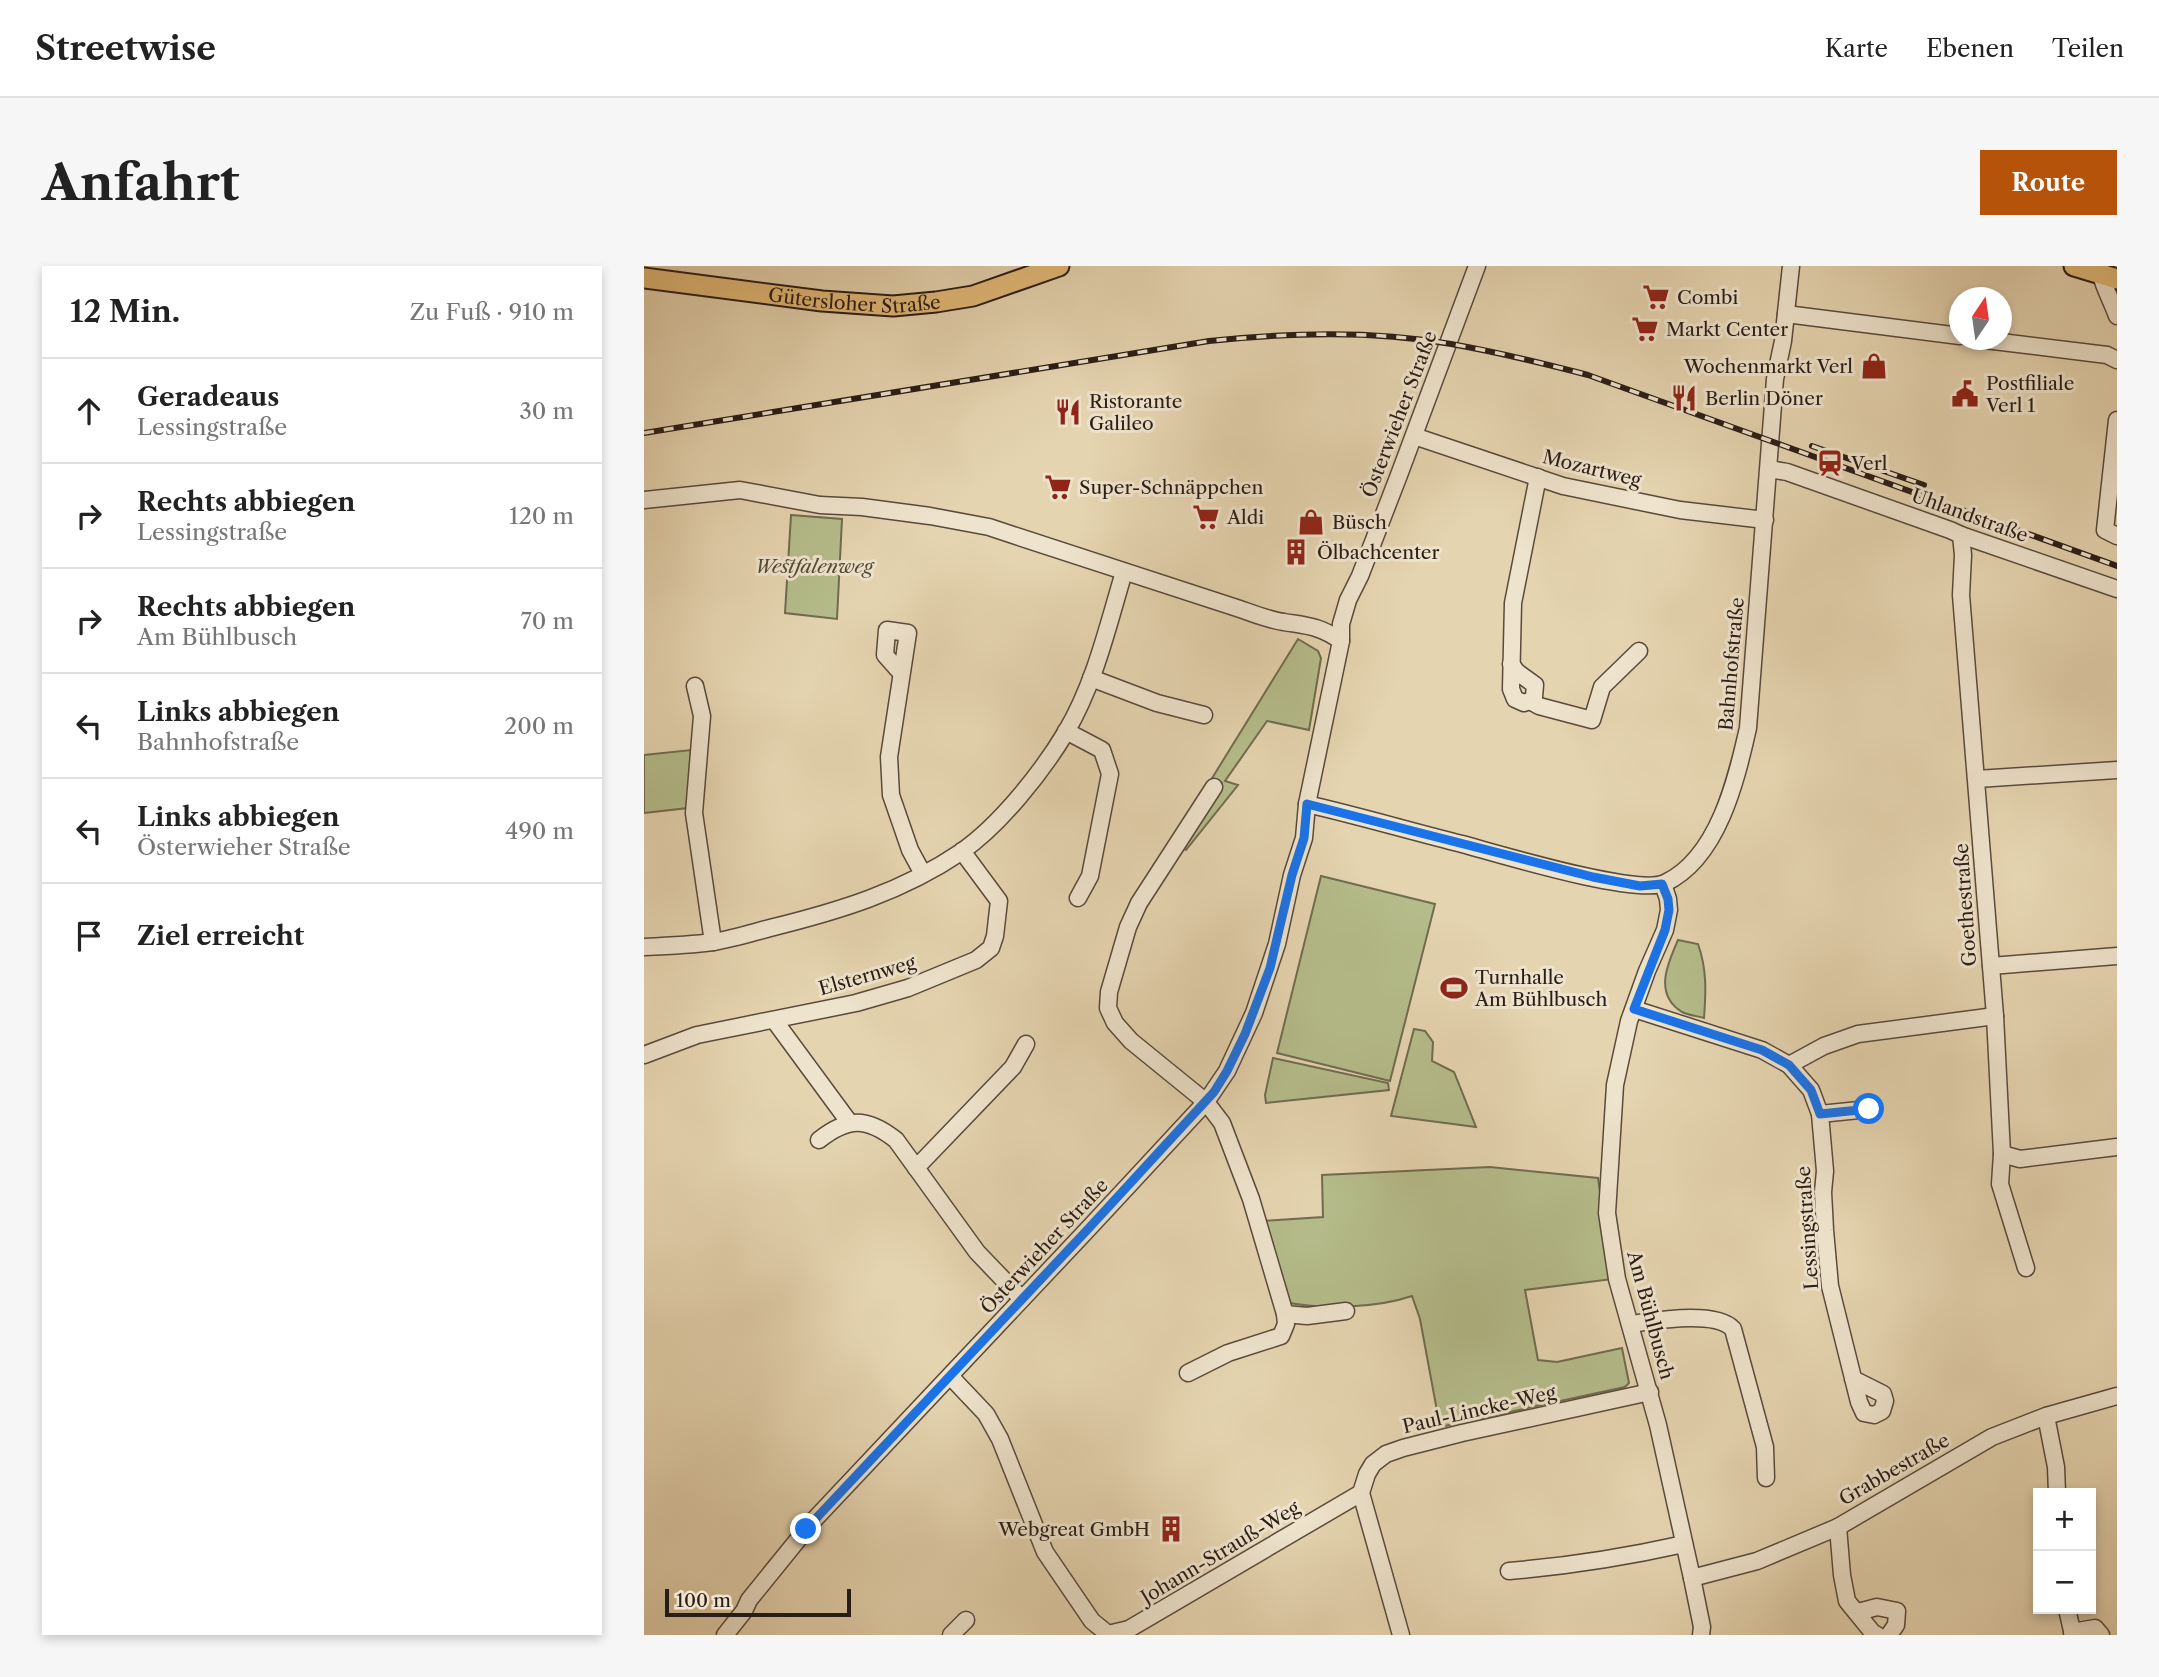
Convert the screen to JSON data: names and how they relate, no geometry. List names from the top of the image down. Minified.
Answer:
{"streets":{"main road":["Gütersloher Straße"],"street":["Österwieher Straße","Mozartweg","Uhlandstraße","Bahnhofstraße","Goethestraße","Elsternweg","Lessingstraße","Am Bühlbusch","Paul-Lincke-Weg","Grabbestraße","Johann-Strauß-Weg"]},"crossings":[["Österwieher Straße","Mozartweg"],["Österwieher Straße","Johann-Strauß-Weg"],["Mozartweg","Bahnhofstraße"],["Uhlandstraße","Bahnhofstraße"],["Uhlandstraße","Goethestraße"],["Bahnhofstraße","Am Bühlbusch"],["Lessingstraße","Am Bühlbusch"],["Am Bühlbusch","Paul-Lincke-Weg"],["Am Bühlbusch","Grabbestraße"],["Paul-Lincke-Weg","Johann-Strauß-Weg"]],"parks":["Westfalenweg"],"places":{"supermarket":["Combi","Markt Center","Super-Schnäppchen","Aldi"],"shop":["Wochenmarkt Verl","Büsch"],"public building":["Postfiliale Verl 1"],"restaurant":["Berlin Döner","Ristorante Galileo"],"station":["Verl"],"building":["Ölbachcenter","Webgreat GmbH"],"sports":["Turnhalle Am Bühlbusch"]},"scale_bar":"100 m","north":"top","page":{"header":"Streetwise","nav":["Karte","Ebenen","Teilen"],"buttons":"Route","title":"Anfahrt","heading":["12 Min.","Zu Fuß · 910 m"],"list":[["Geradeaus","Lessingstraße","30 m"],["Rechts abbiegen","Lessingstraße","120 m"],["Rechts abbiegen","Am Bühlbusch","70 m"],["Links abbiegen","Bahnhofstraße","200 m"],["Links abbiegen","Österwieher Straße","490 m"],"Ziel erreicht"],"map_buttons":["+","−"],"scale":"100 m"}}
